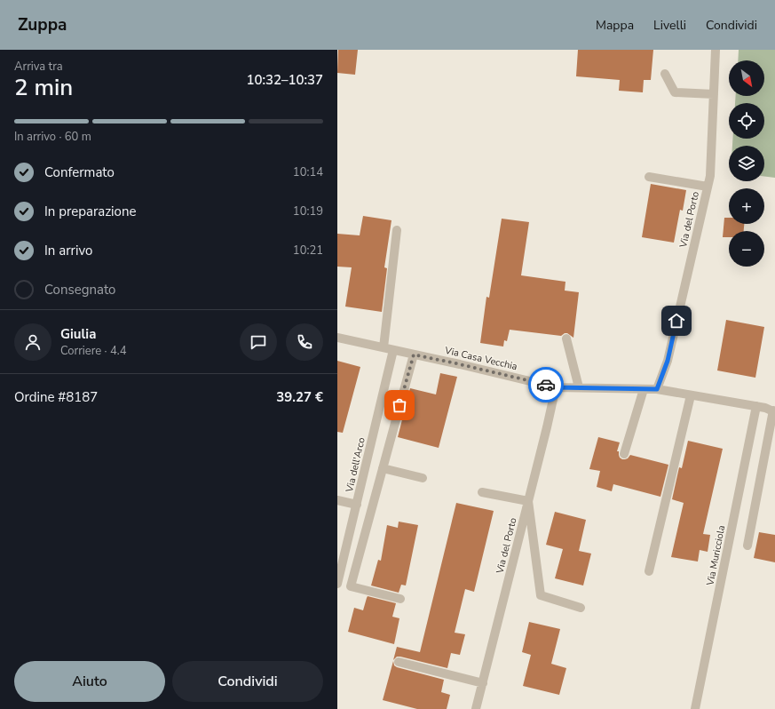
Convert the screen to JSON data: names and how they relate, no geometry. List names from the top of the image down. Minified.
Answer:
{"streets":{"street":["Via del Porto","Via Casa Vecchia","Via dell'Arco","Via Muricciola"]},"crossings":[["Via del Porto","Via Casa Vecchia"],["Via Casa Vecchia","Via dell'Arco"],["Via Casa Vecchia","Via Muricciola"]],"north":"bottom right","page":{"header":"Zuppa","nav":["Mappa","Livelli","Condividi"],"heading":["2 min","Arriva tra","10:32–10:37"],"panel":["Giulia","Corriere · 4.4","Ordine #8187","39.27 €"],"map_buttons":["+","−"],"bar":"In arrivo · 60 m","list":[["Confermato","10:14"],["In preparazione","10:19"],["In arrivo","10:21"],"Consegnato"],"buttons":["Aiuto","Condividi"]}}
